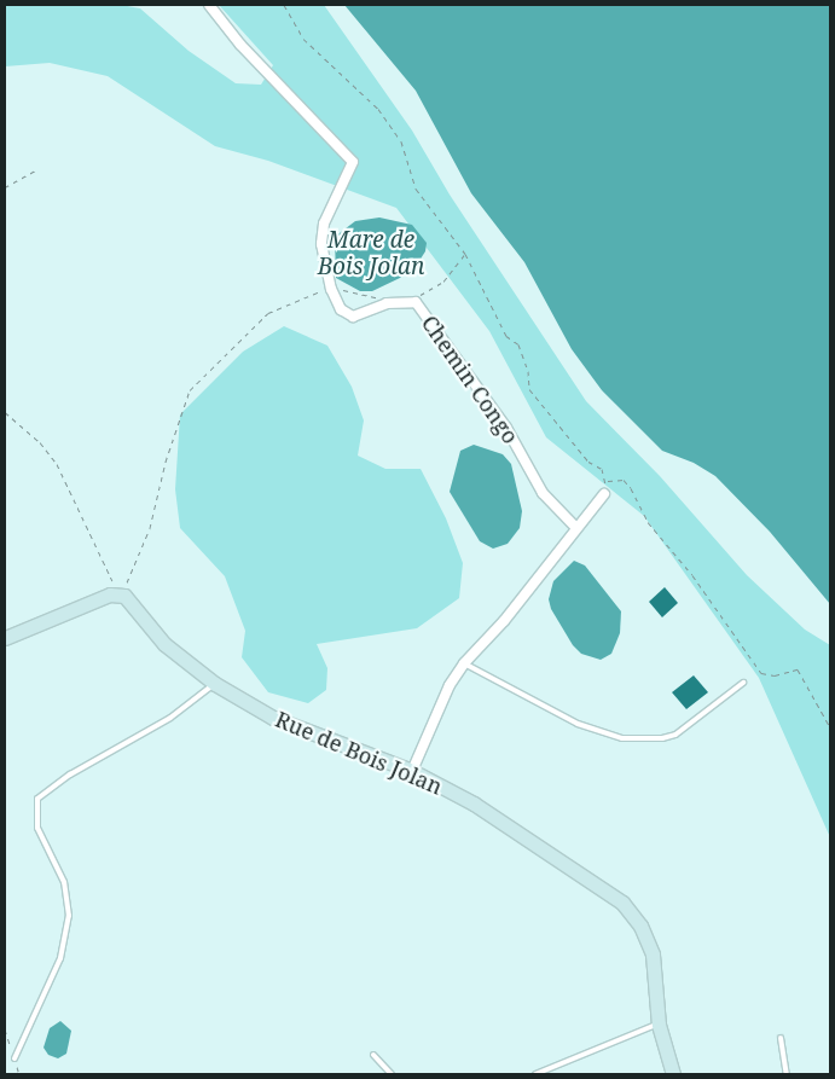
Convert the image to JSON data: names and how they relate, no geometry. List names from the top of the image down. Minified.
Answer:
{"streets":{"street":["Chemin Congo","Rue de Bois Jolan"]},"water":["Mare de Bois Jolan"]}
